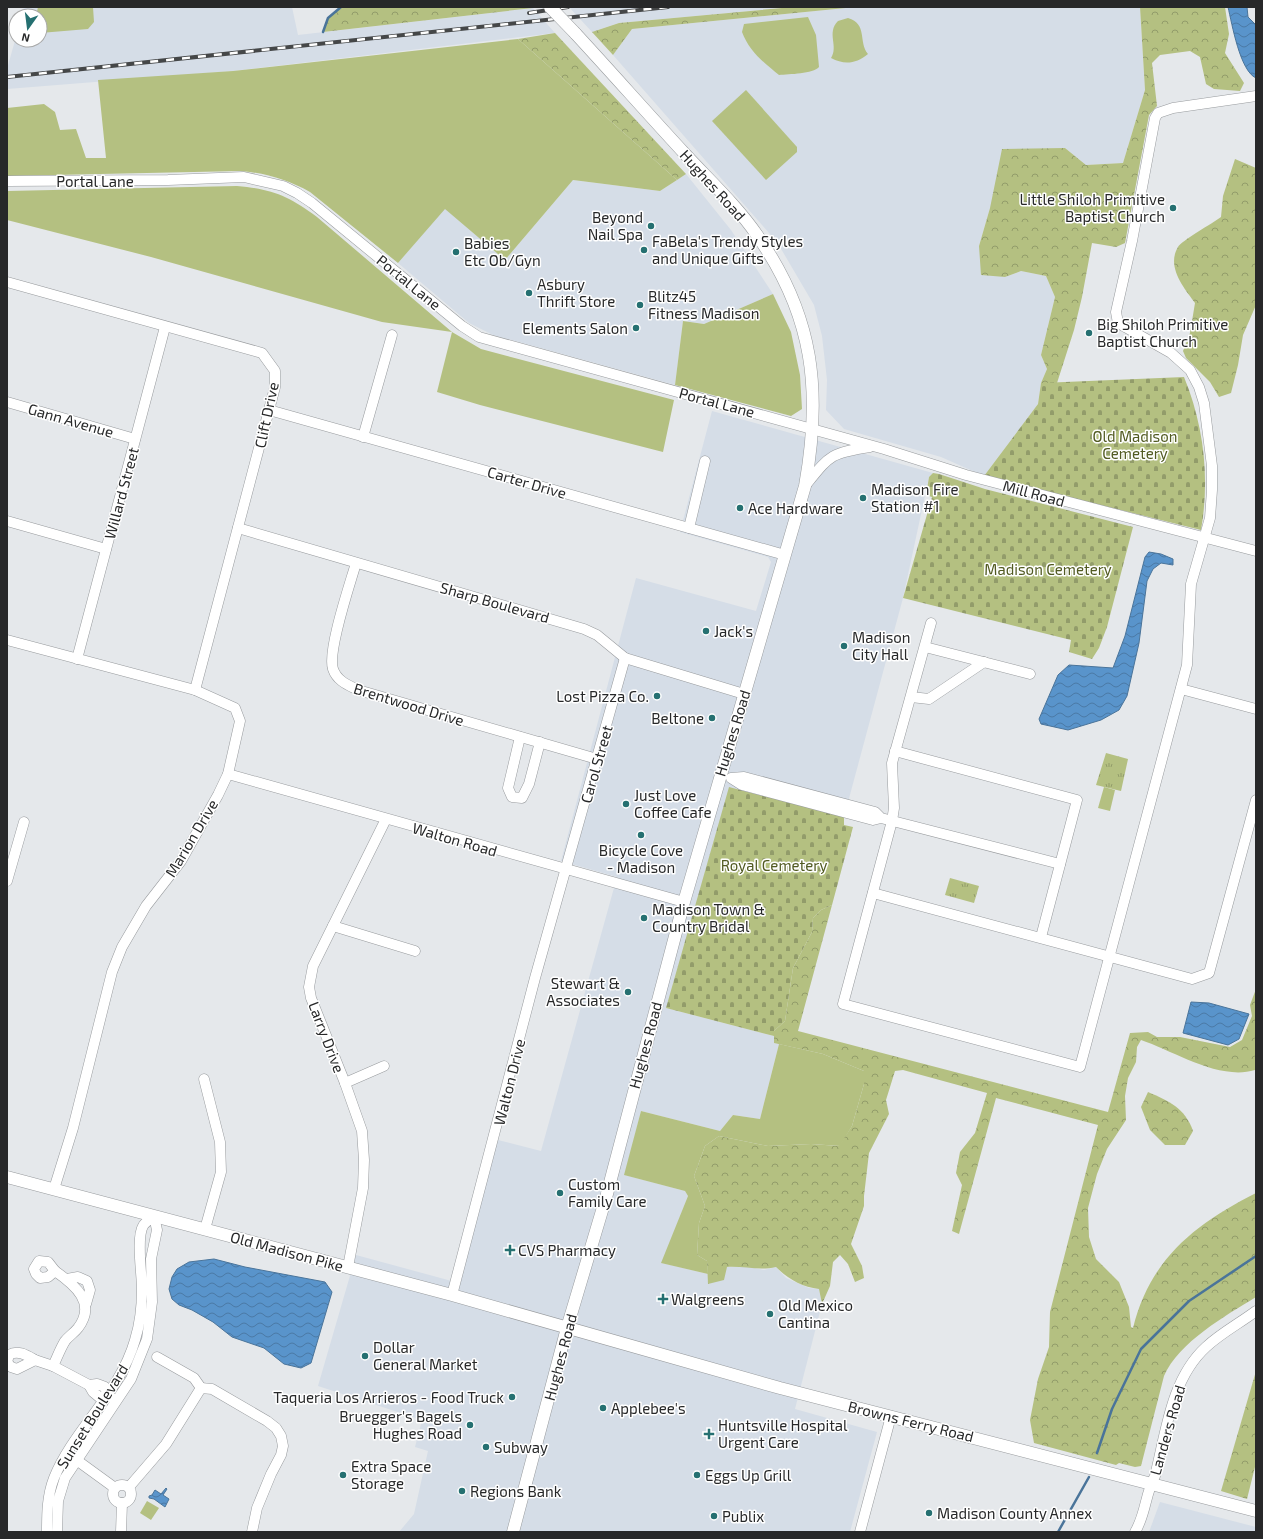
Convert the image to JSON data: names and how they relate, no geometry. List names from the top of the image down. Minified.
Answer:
{"streets":{"main road":["Hughes Road","Old Madison Pike","Browns Ferry Road"],"street":["Portal Lane","Clift Drive","Gann Avenue","Carter Drive","Willard Street","Mill Road","Sharp Boulevard","Brentwood Drive","Carol Street","Marion Drive","Walton Road","Larry Drive","Walton Drive","Sunset Boulevard","Landers Road"]},"crossings":[["Portal Lane","Hughes Road"],["Portal Lane","Mill Road"],["Hughes Road","Carter Drive"],["Hughes Road","Mill Road"],["Hughes Road","Sharp Boulevard"],["Hughes Road","Walton Road"],["Hughes Road","Old Madison Pike"],["Hughes Road","Browns Ferry Road"],["Clift Drive","Carter Drive"],["Clift Drive","Willard Street"],["Clift Drive","Sharp Boulevard"],["Clift Drive","Marion Drive"],["Gann Avenue","Willard Street"],["Willard Street","Marion Drive"],["Sharp Boulevard","Brentwood Drive"],["Sharp Boulevard","Carol Street"],["Brentwood Drive","Carol Street"],["Carol Street","Walton Road"],["Carol Street","Walton Drive"],["Marion Drive","Walton Road"],["Marion Drive","Old Madison Pike"],["Walton Road","Larry Drive"],["Walton Road","Walton Drive"],["Larry Drive","Old Madison Pike"],["Walton Drive","Old Madison Pike"],["Old Madison Pike","Sunset Boulevard"],["Old Madison Pike","Browns Ferry Road"],["Browns Ferry Road","Landers Road"]],"parks":["Old Madison Cemetery","Madison Cemetery","Royal Cemetery"],"places":{"other":["Little Shiloh Primitive Baptist Church","Beyond Nail Spa","FaBela's Trendy Styles and Unique Gifts","Babies Etc Ob/Gyn","Asbury Thrift Store","Blitz45 Fitness Madison","Elements Salon","Big Shiloh Primitive Baptist Church","Madison Fire Station #1","Ace Hardware","Jack's","Madison City Hall","Lost Pizza Co.","Beltone","Just Love Coffee Cafe","Bicycle Cove - Madison","Madison Town & Country Bridal","Stewart & Associates","Custom Family Care","Old Mexico Cantina","Dollar General Market","Taqueria Los Arrieros - Food Truck","Applebee's","Bruegger's Bagels Hughes Road","Subway","Extra Space Storage","Eggs Up Grill","Regions Bank","Madison County Annex","Publix"],"health":["CVS Pharmacy","Walgreens","Huntsville Hospital Urgent Care"]},"north":"bottom"}
